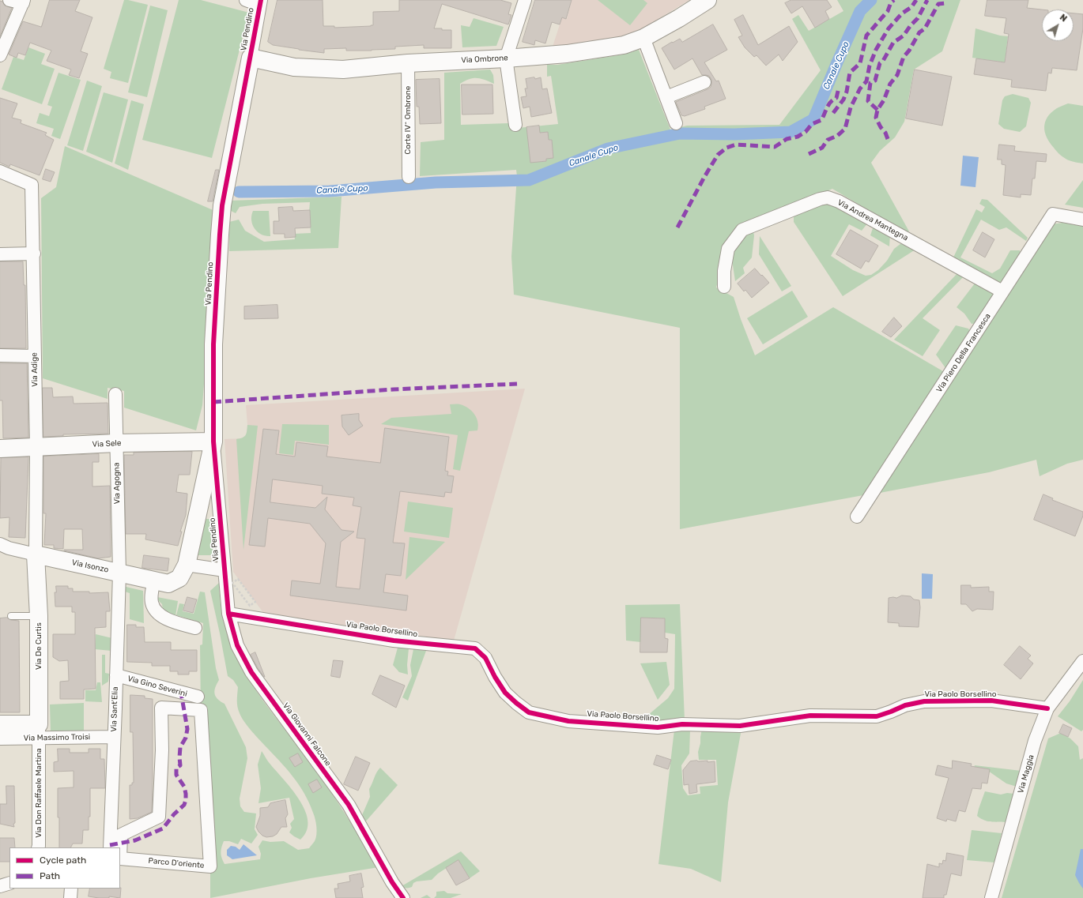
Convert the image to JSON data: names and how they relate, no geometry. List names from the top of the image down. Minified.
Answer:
{"streets":{"street":["Via Pendino","Via Ombrone","Corte IV^ Ombrone","Via Andrea Mantegna","Via Piero Della Francesca","Via Adige","Via Sele","Via Agogna","Via Isonzo","Via Paolo Borsellino","Via De Curtis","Via Gino Severini","Via Sant'Elia","Via Giovanni Falcone","Via Massimo Troisi","Via Maggia","Via Don Raffaele Martina","Parco D'oriente"]},"crossings":[["Via Pendino","Via Ombrone"],["Via Pendino","Via Sele"],["Via Pendino","Via Isonzo"],["Via Pendino","Via Giovanni Falcone"],["Via Ombrone","Corte IV^ Ombrone"],["Via Andrea Mantegna","Via Piero Della Francesca"],["Via Adige","Via Sele"],["Via Adige","Via Isonzo"],["Via Adige","Via De Curtis"],["Via Sele","Via Agogna"],["Via Agogna","Via Isonzo"],["Via Agogna","Via Sant'Elia"],["Via Isonzo","Via De Curtis"],["Via Isonzo","Via Sant'Elia"],["Via Paolo Borsellino","Via Giovanni Falcone"],["Via Paolo Borsellino","Via Maggia"],["Via De Curtis","Via Massimo Troisi"],["Via De Curtis","Via Don Raffaele Martina"],["Via Gino Severini","Via Sant'Elia"],["Via Sant'Elia","Via Massimo Troisi"],["Via Massimo Troisi","Via Don Raffaele Martina"]],"water":["Canale Cupo"],"legend":["Cycle path","Path"],"north":"top right"}
